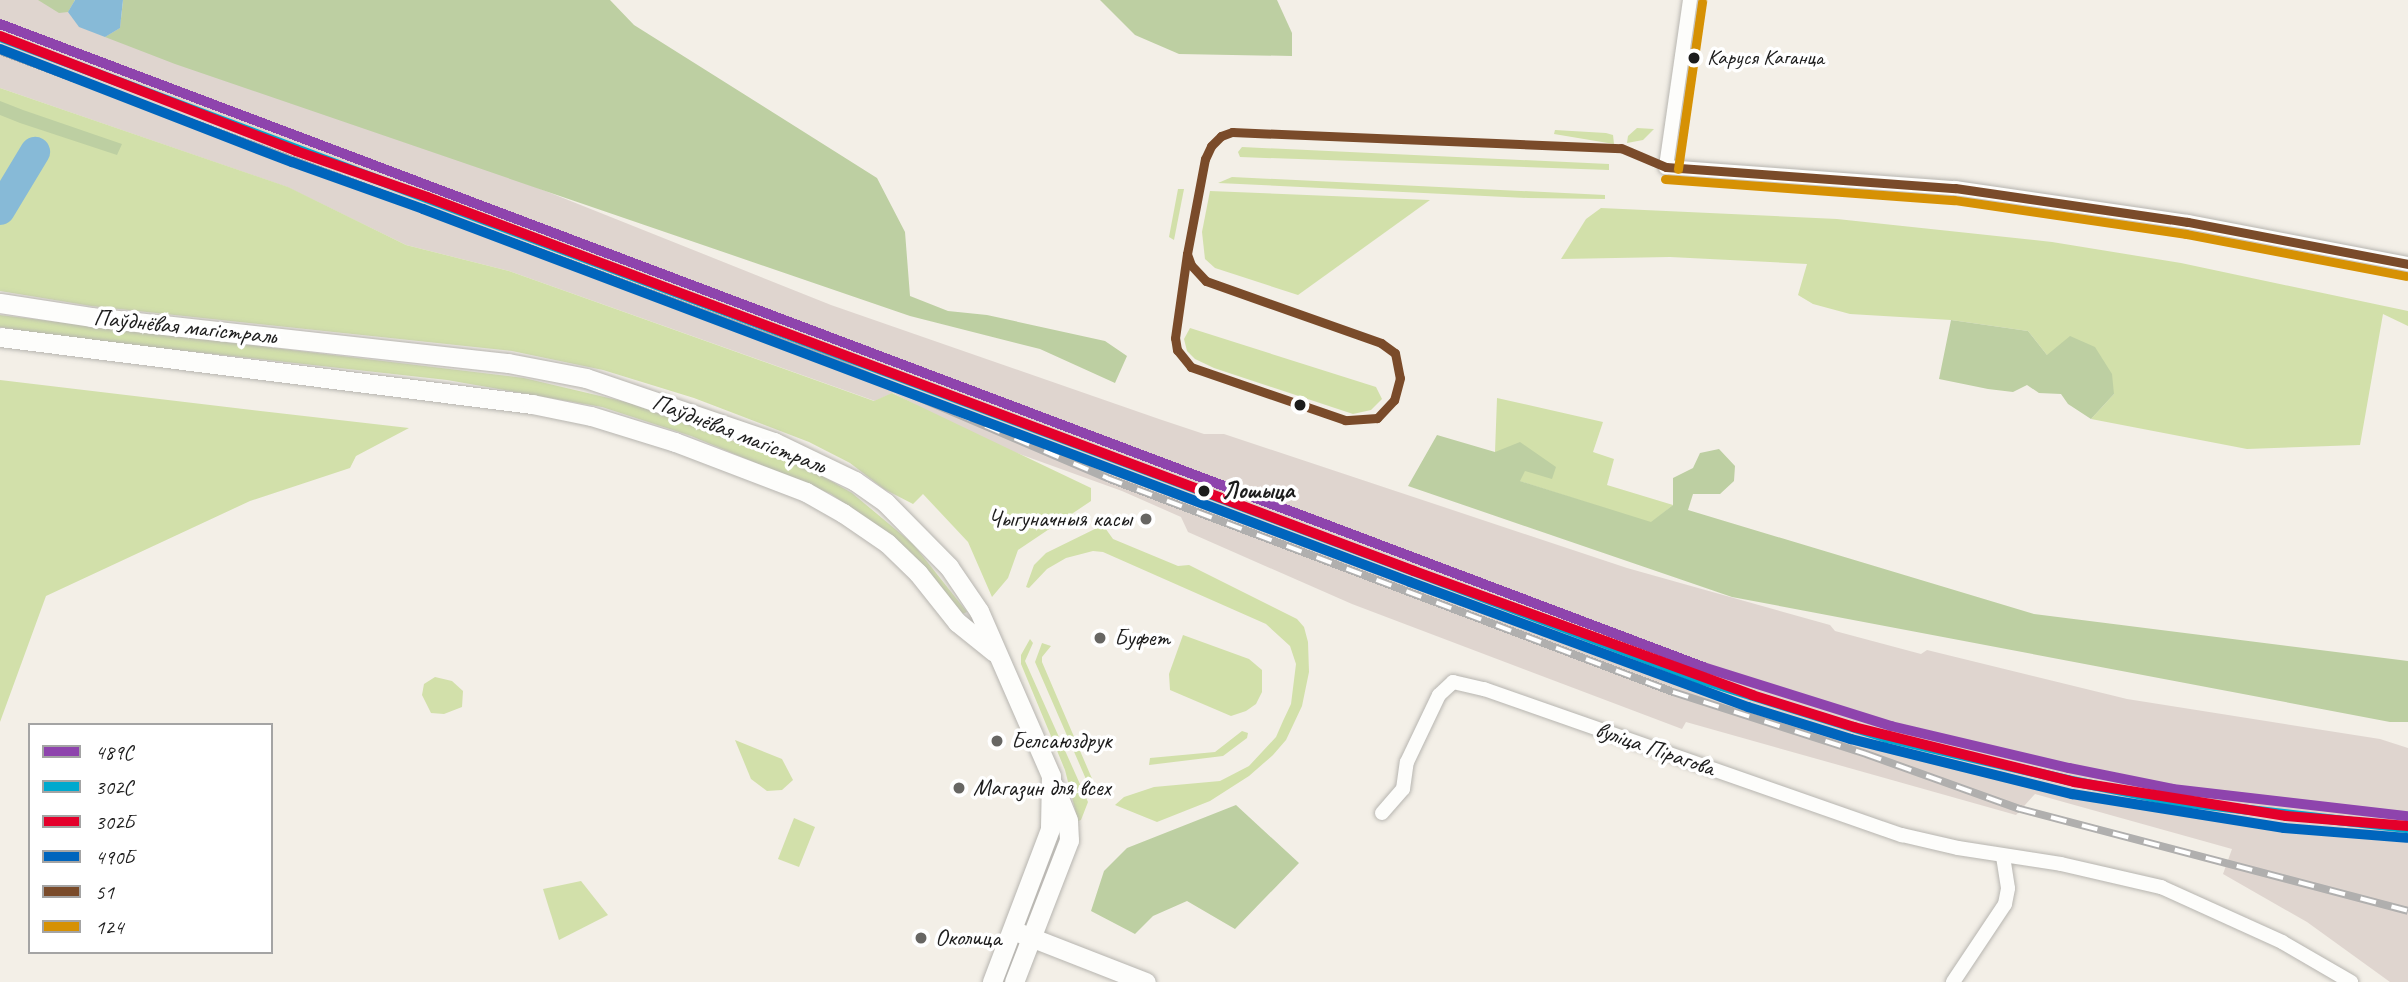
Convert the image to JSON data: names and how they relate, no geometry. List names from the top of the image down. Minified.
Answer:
{"streets":{"main road":["Паўднёвая магістраль"],"street":["вуліца Пірагова"]},"places":["Каруся Каганца","Лошыца","Чыгуначныя касы","Буфет","Белсаюздрук","Магазин для всех","Околица"],"lines":["transit line 124","transit line 489С","transit line 302Б","transit line 302С","transit line 490Б","transit line 51"],"legend":["489С","302С","302Б","490Б","51","124"]}
